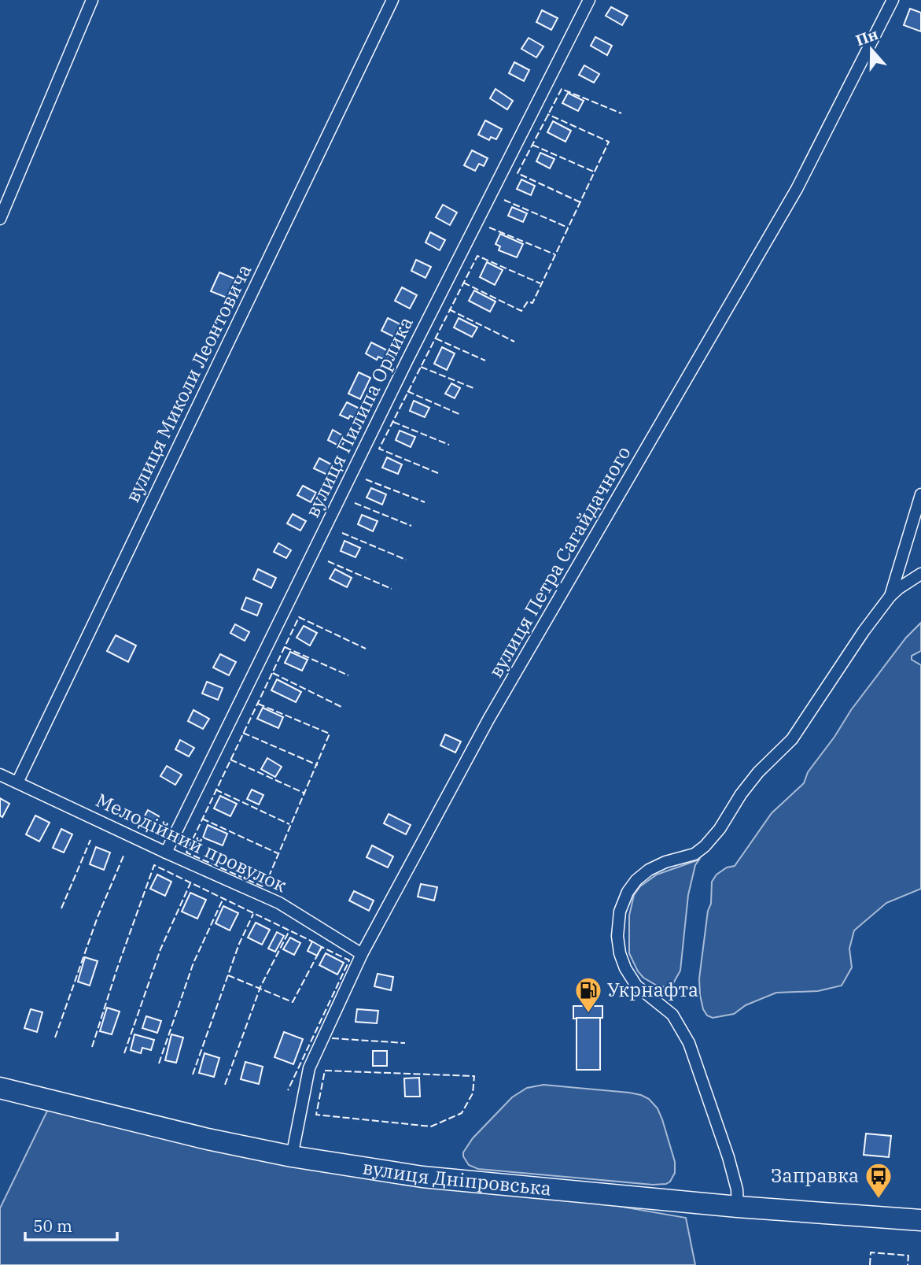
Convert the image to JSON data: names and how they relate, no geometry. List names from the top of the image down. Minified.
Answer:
{"streets":{"highway":["вулиця Дніпровська"],"street":["вулиця Миколи Леонтовича","вулиця Пилипа Орлика","вулиця Петра Сагайдачного","Мелодійний провулок"]},"crossings":[["вулиця Миколи Леонтовича","Мелодійний провулок"],["вулиця Пилипа Орлика","Мелодійний провулок"],["вулиця Петра Сагайдачного","Мелодійний провулок"],["вулиця Петра Сагайдачного","вулиця Дніпровська"]],"places":{"fuel station":["Укрнафта"],"bus stop":["Заправка"]},"scale_bar":"50 m","north":"top"}
